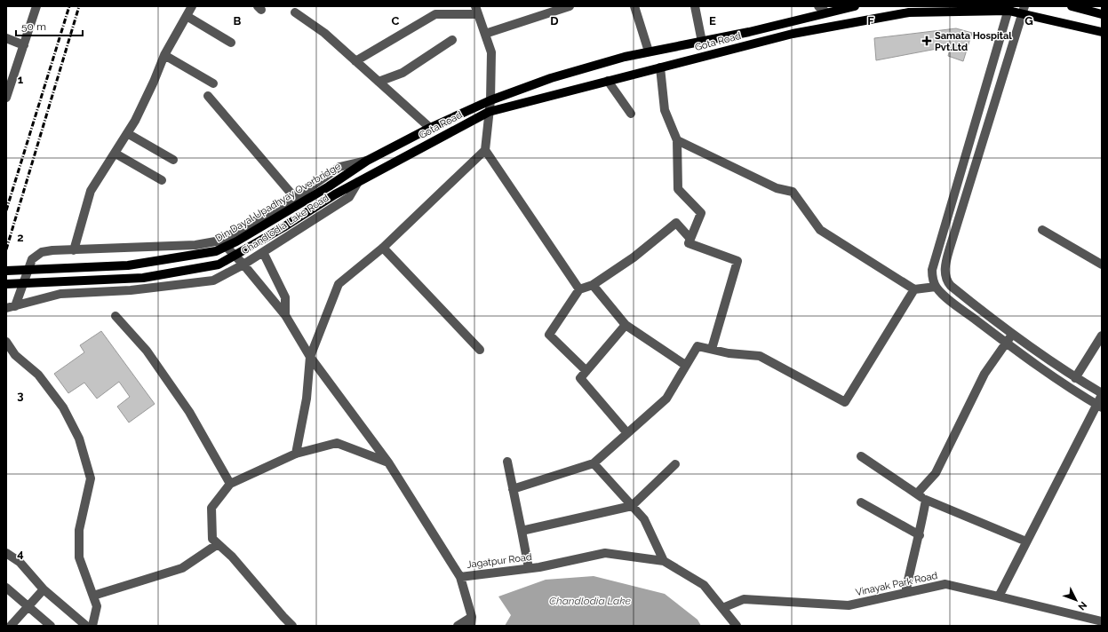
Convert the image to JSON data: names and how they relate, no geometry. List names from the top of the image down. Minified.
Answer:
{"streets":{"main road":["Gota Road","Din Dayal Upadhyay Overbridge"],"street":["Chandlodia Lake Road","Jagatpur Road","Vinayak Park Road"]},"crossings":[["Gota Road","Din Dayal Upadhyay Overbridge"],["Gota Road","Chandlodia Lake Road"],["Chandlodia Lake Road","Jagatpur Road"],["Jagatpur Road","Vinayak Park Road"]],"water":["Chandlodia Lake"],"places":{"health":["Samata Hospital Pvt.Ltd"]},"scale_bar":"50 m","north":"bottom right","grid":{"columns":["B","C","D","E","F","G"],"rows":["1","2","3","4"]}}
